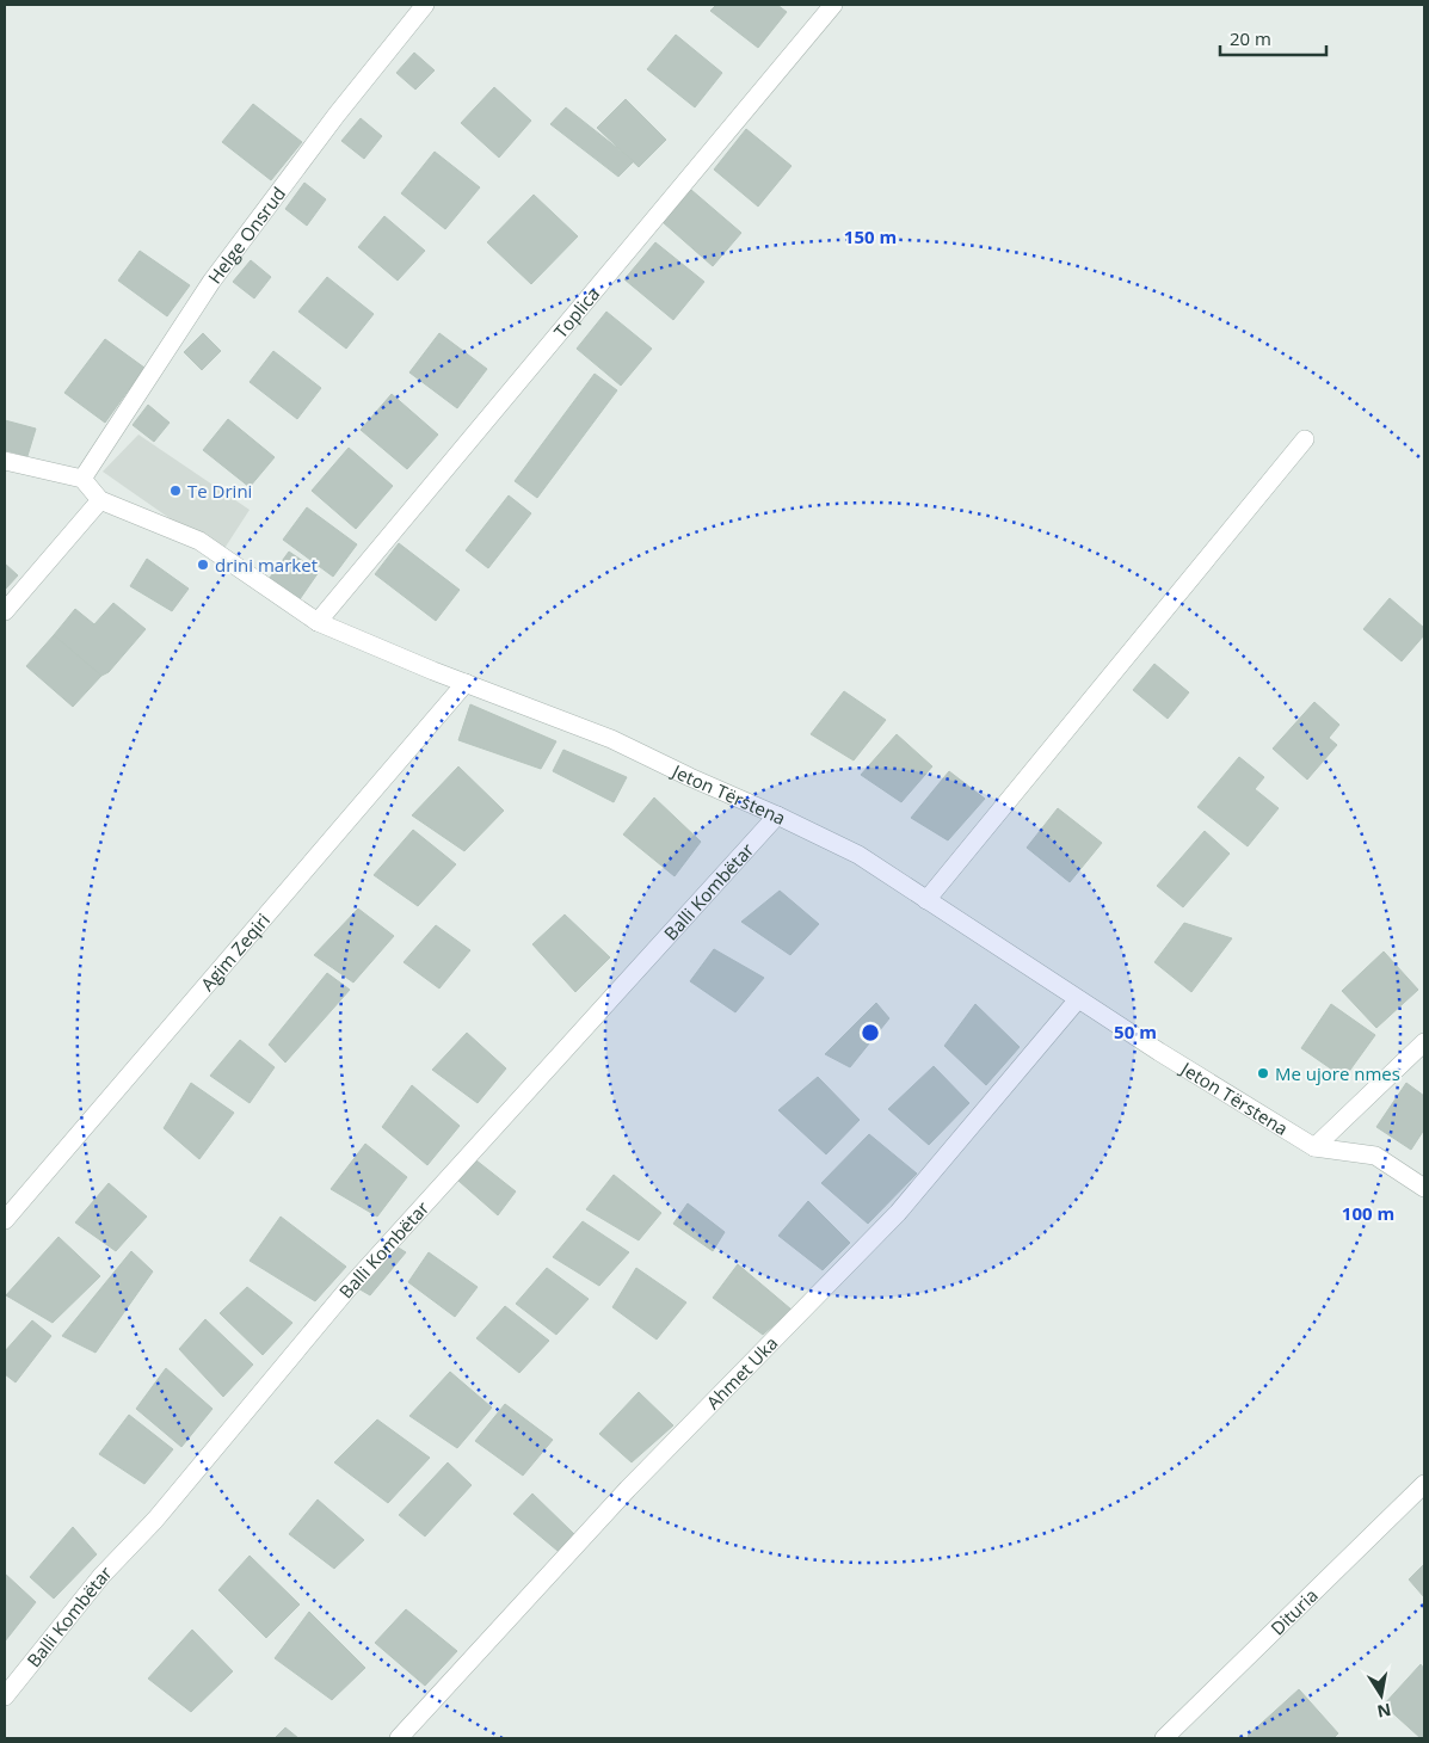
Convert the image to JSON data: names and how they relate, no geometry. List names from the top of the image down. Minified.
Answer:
{"streets":{"street":["Helge Onsrud","Toplica","Jeton Tërstena","Balli Kombëtar","Agim Zeqiri","Ahmet Uka","Dituria"]},"crossings":[["Helge Onsrud","Jeton Tërstena"],["Toplica","Jeton Tërstena"],["Jeton Tërstena","Balli Kombëtar"],["Jeton Tërstena","Agim Zeqiri"],["Jeton Tërstena","Ahmet Uka"]],"places":["Te Drini","drini market","Me ujore nmes"],"scale_bar":"20 m","north":"bottom","rings":["150 m","50 m","100 m"]}
